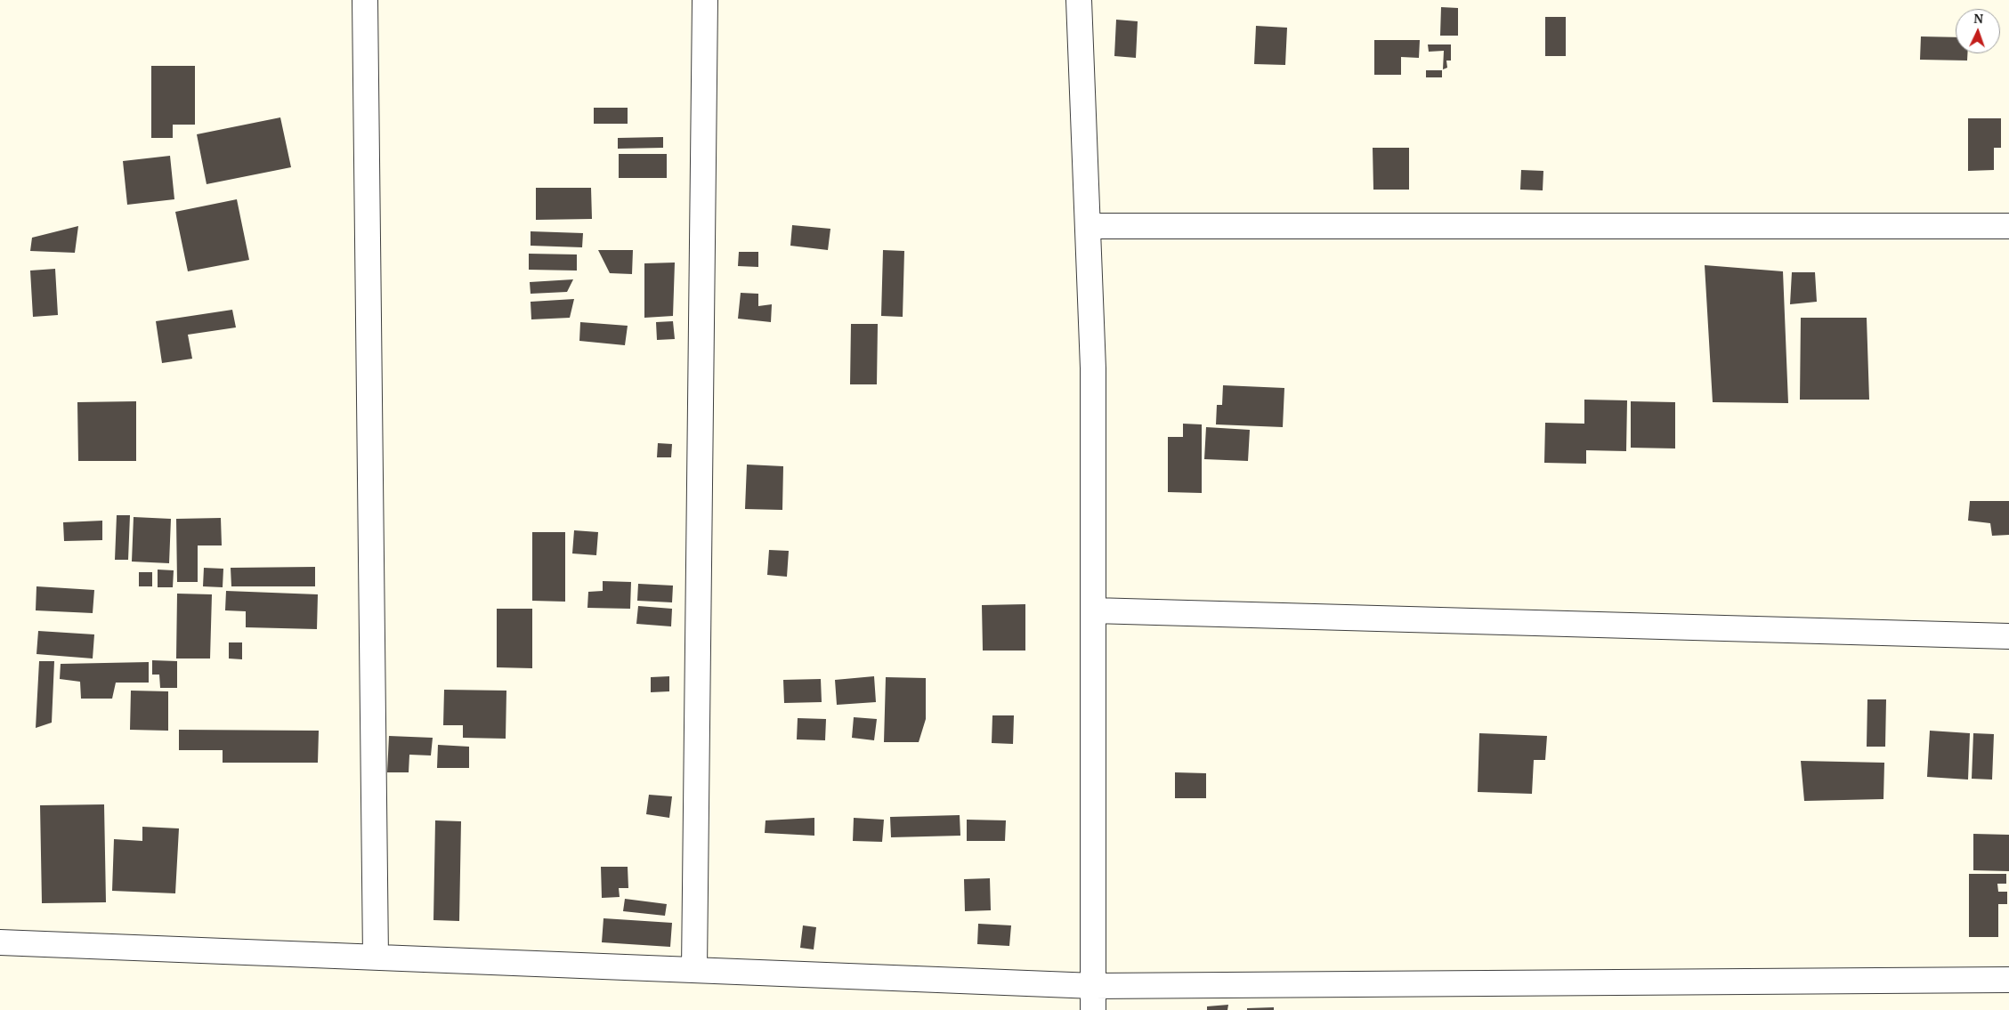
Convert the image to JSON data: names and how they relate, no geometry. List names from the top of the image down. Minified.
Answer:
{"north":"top"}
